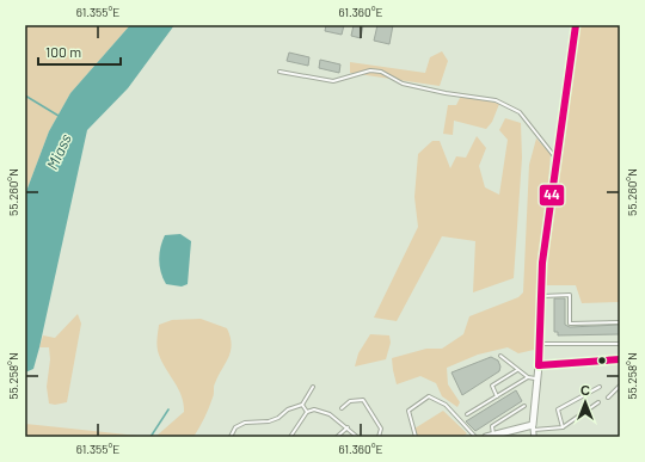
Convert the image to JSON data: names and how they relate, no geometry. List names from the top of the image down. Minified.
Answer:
{"water":["Miass"],"lines":["transit line 44"],"scale_bar":"100 m","north":"top","coordinates":["61.355°E","61.360°E","55.260°N","55.258°N"]}
